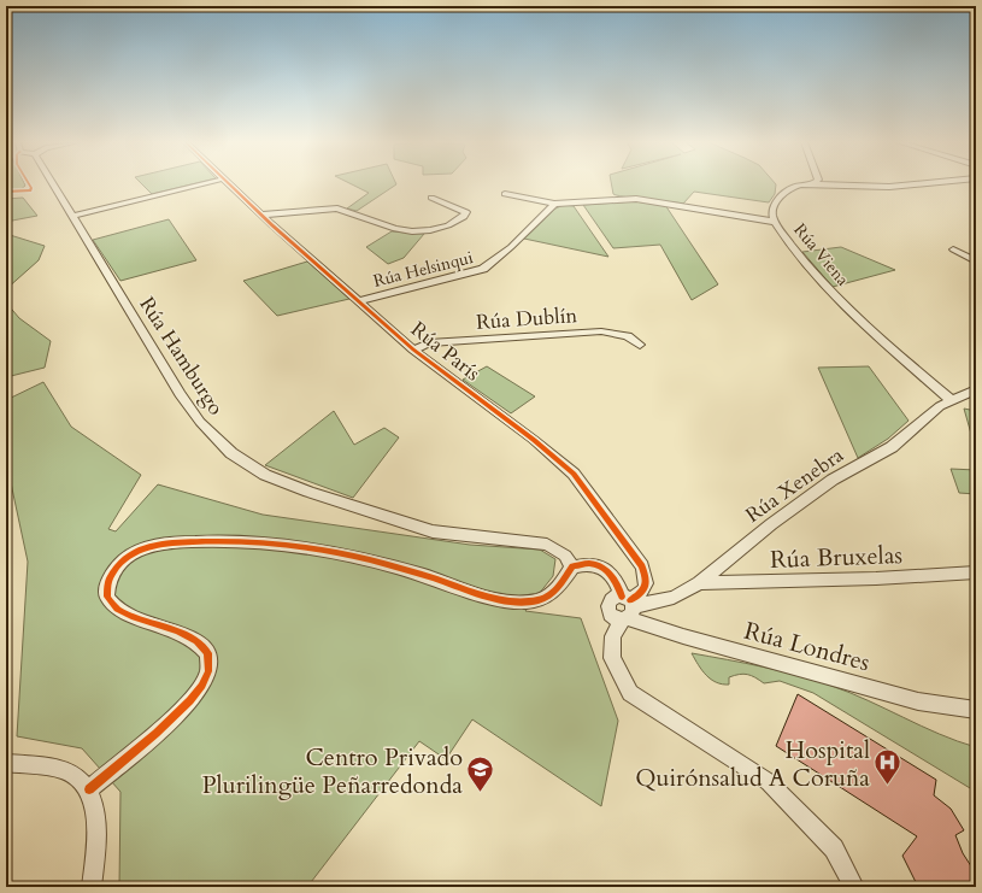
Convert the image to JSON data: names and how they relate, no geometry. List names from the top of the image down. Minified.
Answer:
{"streets":{"street":["Rúa Viena","Rúa Helsinqui","Rúa Dublín","Rúa París","Rúa Hamburgo","Rúa Xenebra","Rúa Bruxelas","Rúa Londres"]},"crossings":[["Rúa Viena","Rúa Xenebra"],["Rúa Helsinqui","Rúa París"],["Rúa Dublín","Rúa París"],["Rúa París","Rúa Xenebra"],["Rúa París","Rúa Londres"],["Rúa Xenebra","Rúa Bruxelas"],["Rúa Xenebra","Rúa Londres"]],"places":{"hospital":["Hospital Quirónsalud A Coruña"],"school or university":["Centro Privado Plurilingüe Peñarredonda"]}}
